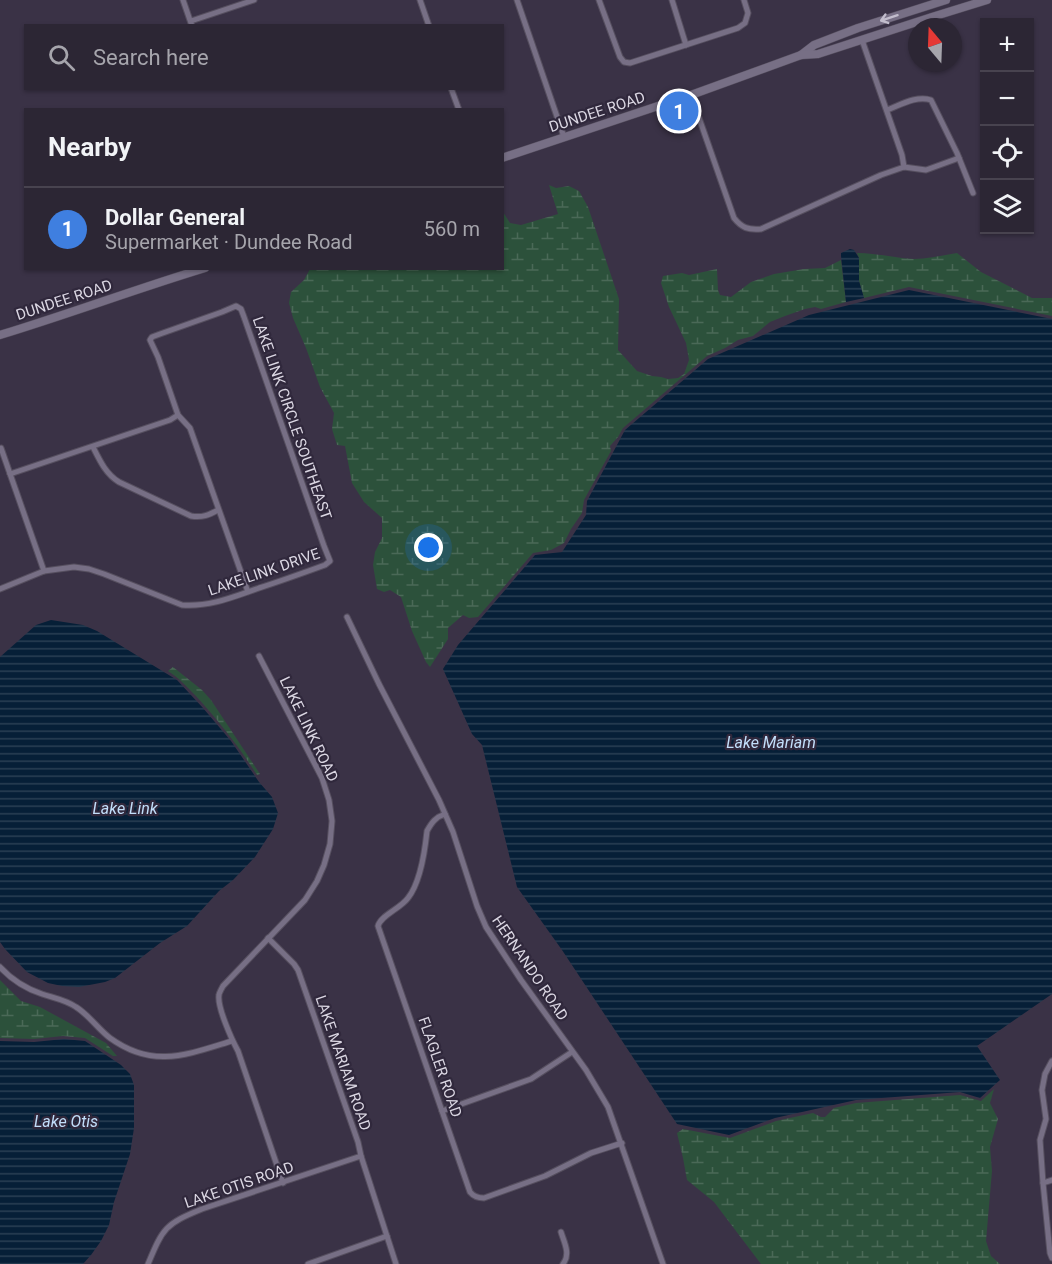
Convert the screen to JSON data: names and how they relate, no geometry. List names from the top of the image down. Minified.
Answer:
{"streets":{"main road":["DUNDEE ROAD"],"street":["LAKE LINK CIRCLE SOUTHEAST","LAKE LINK DRIVE","LAKE LINK ROAD","HERNANDO ROAD","LAKE MARIAM ROAD","FLAGLER ROAD","LAKE OTIS ROAD"]},"crossings":[["LAKE LINK CIRCLE SOUTHEAST","LAKE LINK DRIVE"],["LAKE LINK ROAD","LAKE MARIAM ROAD"],["HERNANDO ROAD","FLAGLER ROAD"],["LAKE MARIAM ROAD","LAKE OTIS ROAD"]],"water":["Lake Mariam","Lake Link","Lake Otis"],"north":"top","page":{"map_buttons":["+","−"],"search":"Search here","pins":"1","heading":"Nearby","list":[{"mark":"1","name":"Dollar General","note":"Supermarket · Dundee Road","value":"560 m"}]}}
